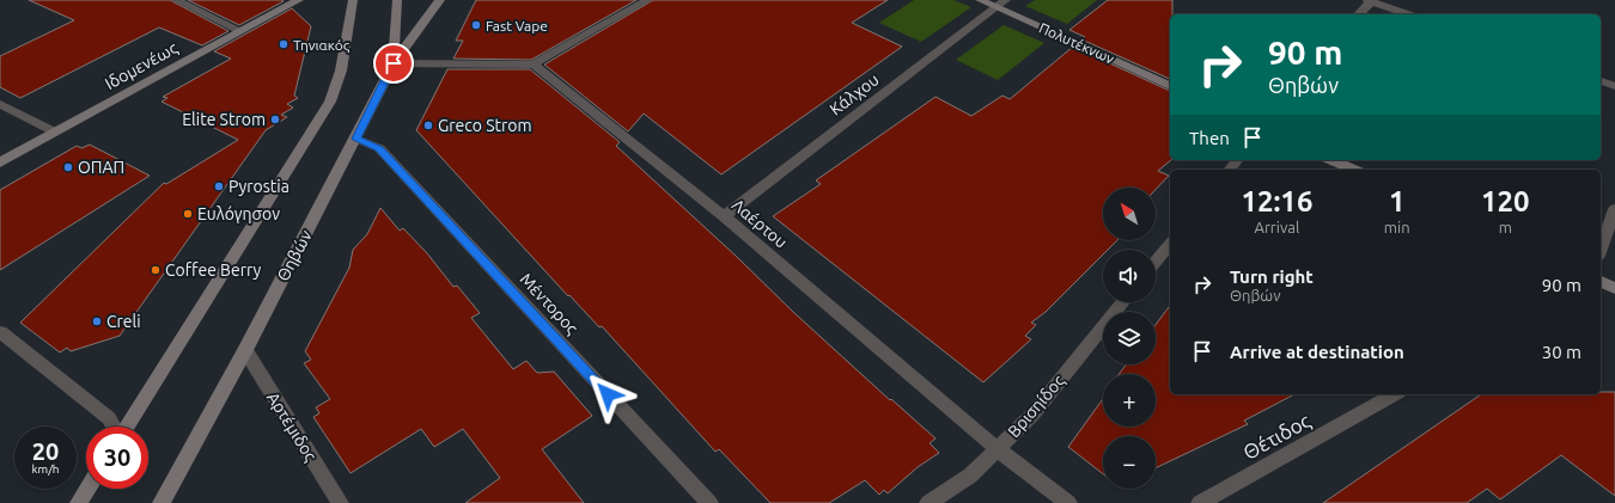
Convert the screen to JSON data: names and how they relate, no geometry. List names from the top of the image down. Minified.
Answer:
{"streets":{"main road":["Πολυτέκνων","Ιδομενέως","Θηβών"],"street":["Κάλχου","Λαέρτου","Μέντορος","Βρισηίδος","Αρτέμιδος","Θέτιδος"]},"crossings":[["Πολυτέκνων","Κάλχου"],["Κάλχου","Λαέρτου"],["Λαέρτου","Βρισηίδος"],["Θηβών","Μέντορος"],["Θηβών","Αρτέμιδος"]],"places":["Fast Vape","Τηνιακός","Elite Strom","Greco Strom","ΟΠΑΠ","Pyrostia","Ευλόγησον","Coffee Berry","Creli"],"north":"top left","page":{"turn":["90 m","Θηβών"],"then":"Then","eta":["12:16","Arrival","1","min","120","m"],"map_buttons":["+","−"],"list":[{"name":"Turn right","note":"Θηβών","value":"90 m"},{"name":"Arrive at destination","value":"30 m"}],"speed":"20 km/h","limit":"30"}}
